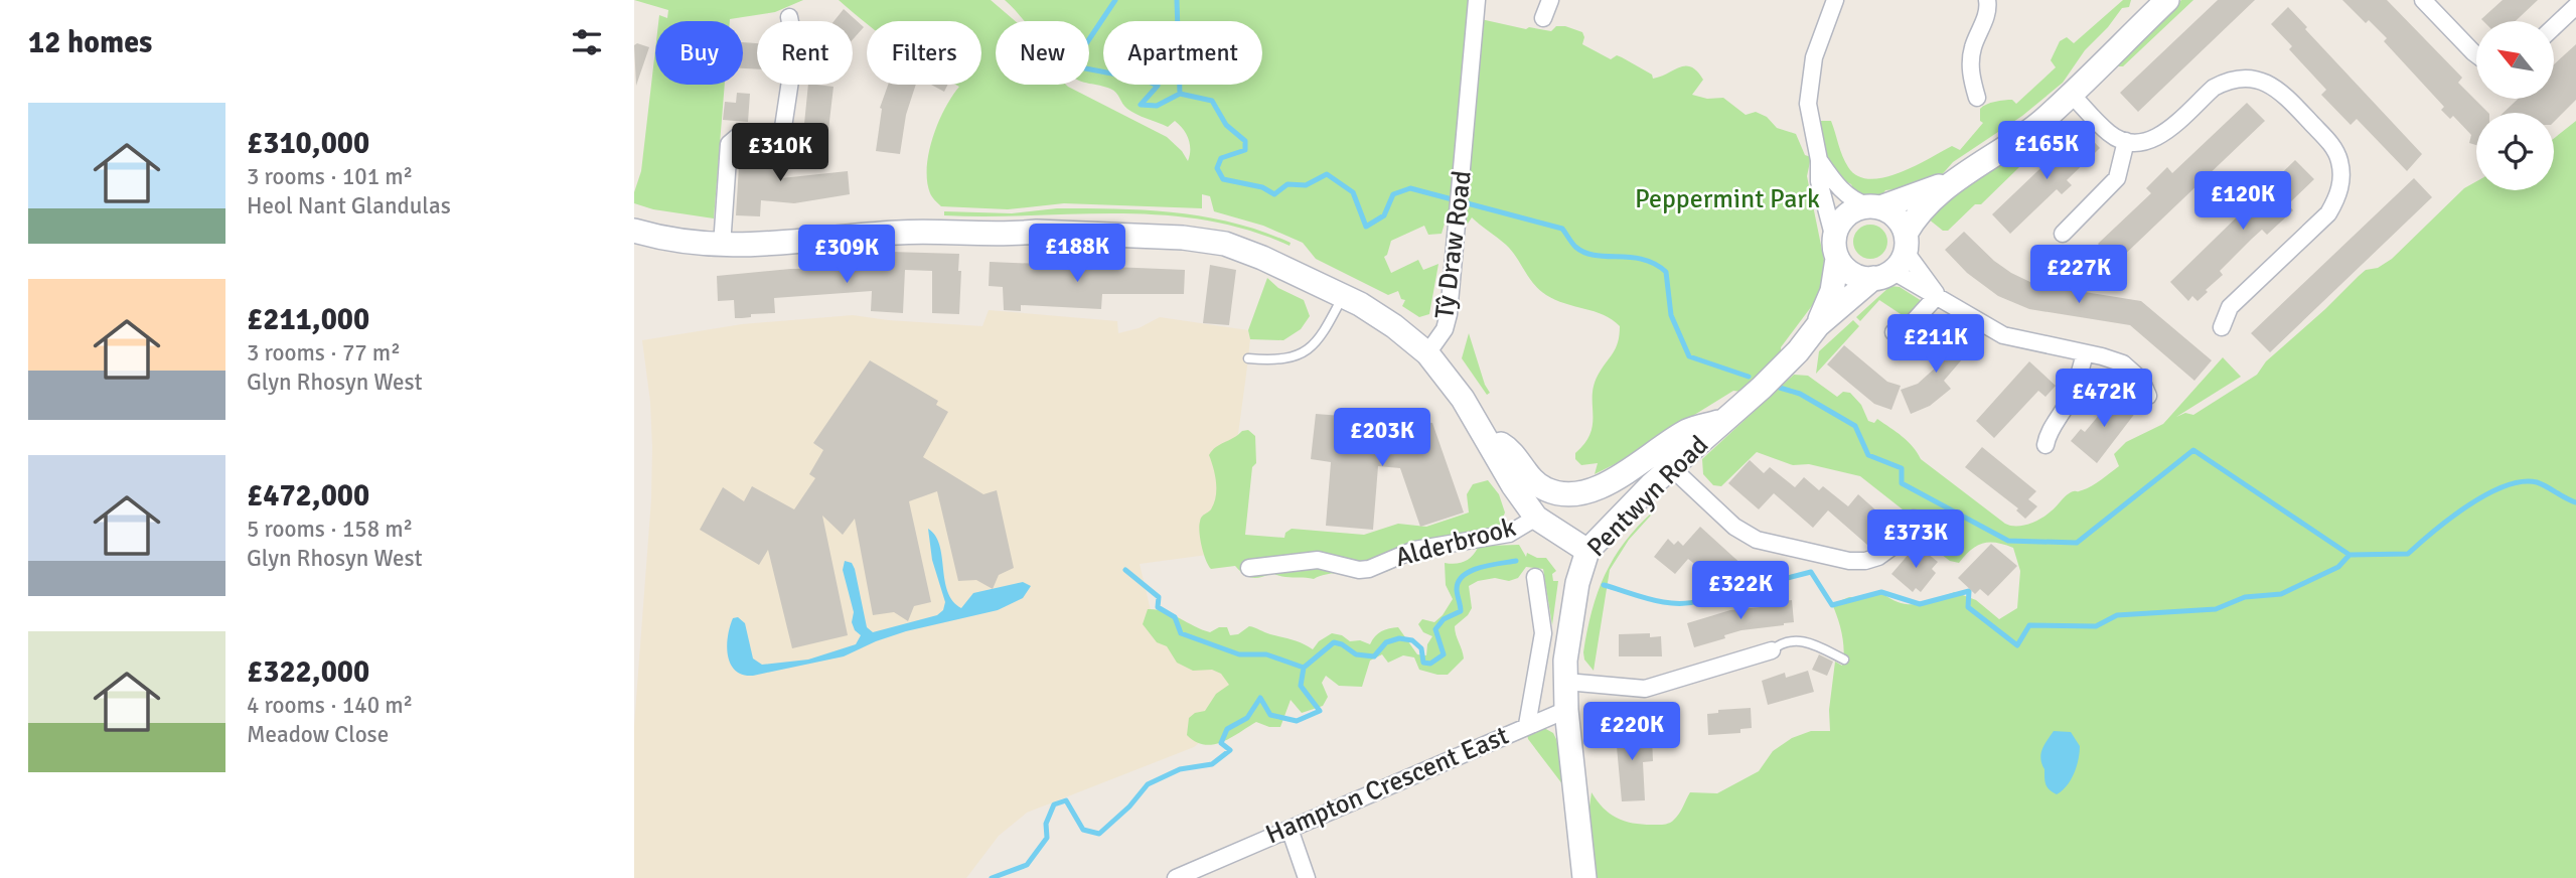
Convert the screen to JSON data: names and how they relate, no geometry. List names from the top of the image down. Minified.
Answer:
{"streets":{"street":["Tŷ Draw Road","Pentwyn Road","Alderbrook","Hampton Crescent East"]},"crossings":[["Tŷ Draw Road","Pentwyn Road"],["Tŷ Draw Road","Alderbrook"],["Pentwyn Road","Hampton Crescent East"]],"parks":["Peppermint Park"],"north":"top left","page":{"heading":"12 homes","chip":["Buy","Rent","Filters","New","Apartment"],"list":[{"name":"£310,000","note":"3 rooms · 101 m² · Heol Nant Glandulas"},{"name":"£211,000","note":"3 rooms · 77 m² · Glyn Rhosyn West"},{"name":"£472,000","note":"5 rooms · 158 m² · Glyn Rhosyn West"},{"name":"£322,000","note":"4 rooms · 140 m² · Meadow Close"}],"price":["£165K","£310K","£120K","£188K","£309K","£227K","£211K","£472K","£203K","£373K","£322K","£220K"]}}
